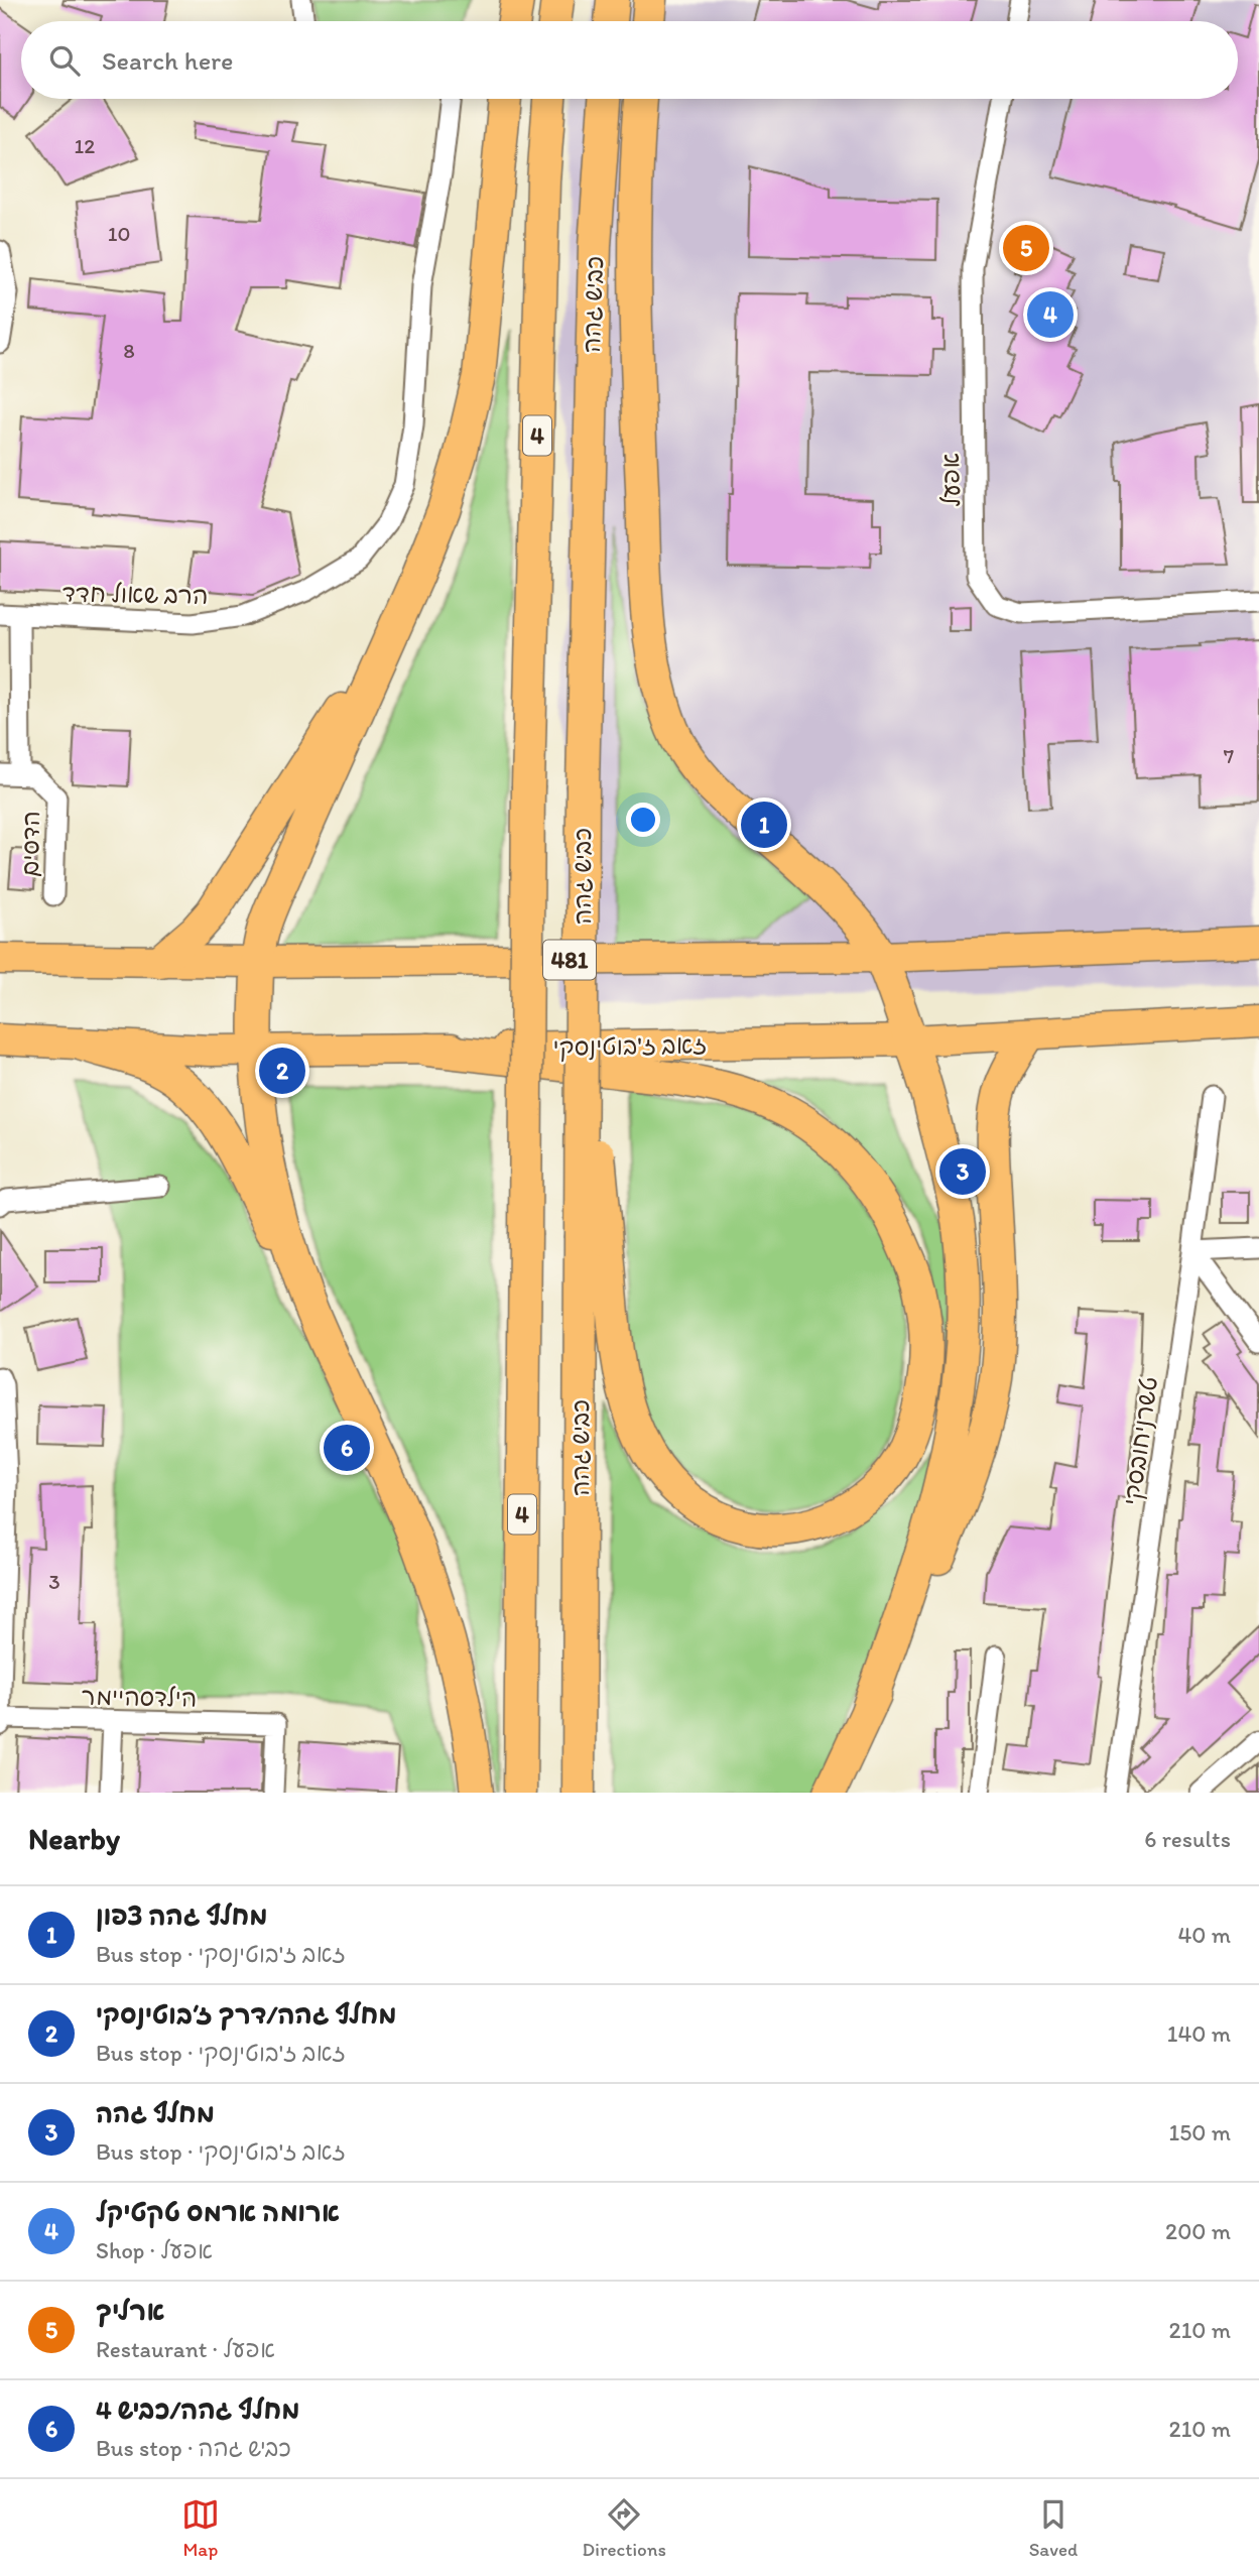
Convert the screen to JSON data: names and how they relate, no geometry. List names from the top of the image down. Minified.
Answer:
{"streets":{"highway":["כביש גהה","4"],"main road":["481","זאב ז'בוטינסקי"],"street":["אפעל","הרב שאול חדד","הדסים","טשרניחובסקי","הילדסהיימר"]},"crossings":[["הרב שאול חדד","הדסים"]],"house_numbers":["12","10","8","7","3"],"page":{"search":"Search here","pins":["5","4","1","2","3","6"],"heading":["Nearby","6 results"],"list":[{"mark":"1","name":"מחלף גהה צפון","note":"Bus stop · זאב ז'בוטינסקי","value":"40 m"},{"mark":"2","name":"מחלף גהה/דרך ז׳בוטינסקי","note":"Bus stop · זאב ז'בוטינסקי","value":"140 m"},{"mark":"3","name":"מחלף גהה","note":"Bus stop · זאב ז'בוטינסקי","value":"150 m"},{"mark":"4","name":"ארומה ארמס טקטיקל","note":"Shop · אפעל","value":"200 m"},{"mark":"5","name":"ארליך","note":"Restaurant · אפעל","value":"210 m"},{"mark":"6","name":"מחלף גהה/כביש 4","note":"Bus stop · כביש גהה","value":"210 m"}],"nav":["Map","Directions","Saved"]}}
